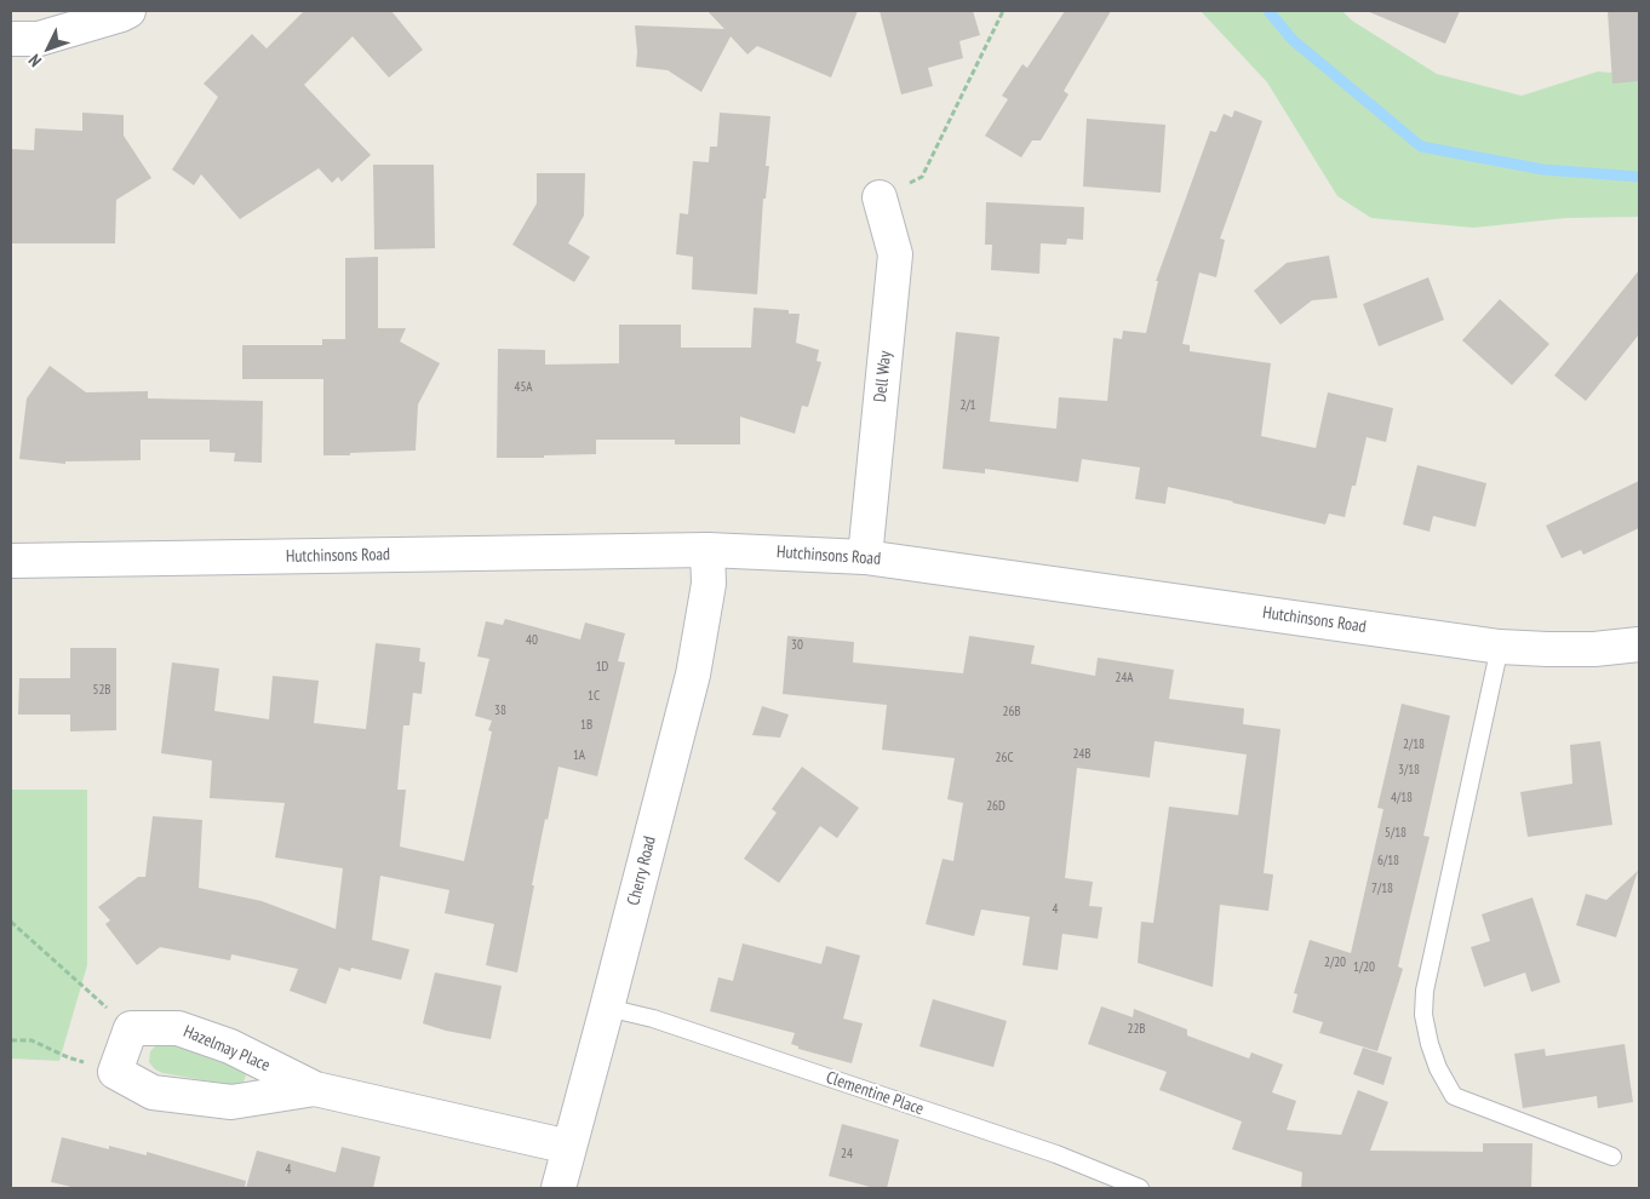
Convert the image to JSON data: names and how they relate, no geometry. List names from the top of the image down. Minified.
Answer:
{"streets":{"street":["Dell Way","Hutchinsons Road","Cherry Road","Hazelmay Place"],"lane":["Clementine Place"]},"crossings":[["Dell Way","Hutchinsons Road"],["Hutchinsons Road","Cherry Road"],["Cherry Road","Hazelmay Place"],["Cherry Road","Clementine Place"]],"house_numbers":["45A","2/1","40","30","1D","24A","52B","1C","38","26B","1B","2/18","24B","1A","26C","3/18","4/18","26D","5/18","6/18","7/18","4","2/20","1/20","22B","24","4"],"north":"bottom left"}
